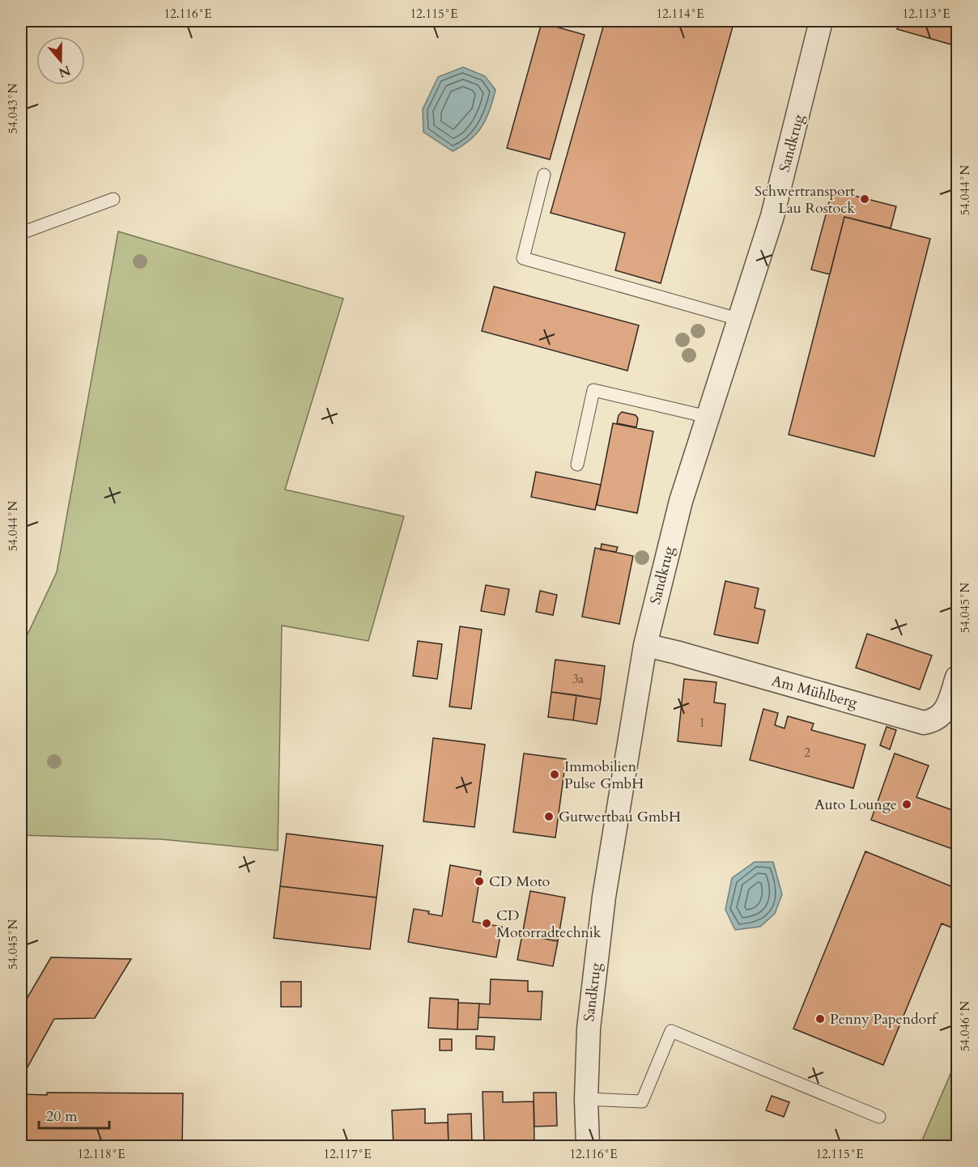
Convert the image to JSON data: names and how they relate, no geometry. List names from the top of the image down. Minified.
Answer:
{"streets":{"street":["Sandkrug","Am Mühlberg"]},"crossings":[["Sandkrug","Am Mühlberg"]],"places":["Schwertransport Lau Rostock","Immobilien Pulse GmbH","Auto Lounge","Gutwertbau GmbH","CD Moto","CD Motorradtechnik","Penny Papendorf"],"house_numbers":["3a","1","2"],"scale_bar":"20 m","north":"bottom","coordinates":["12.116°E","12.115°E","12.114°E","12.113°E","54.043°N","54.044°N","54.045°N","54.046°N","12.118°E","12.117°E"]}
